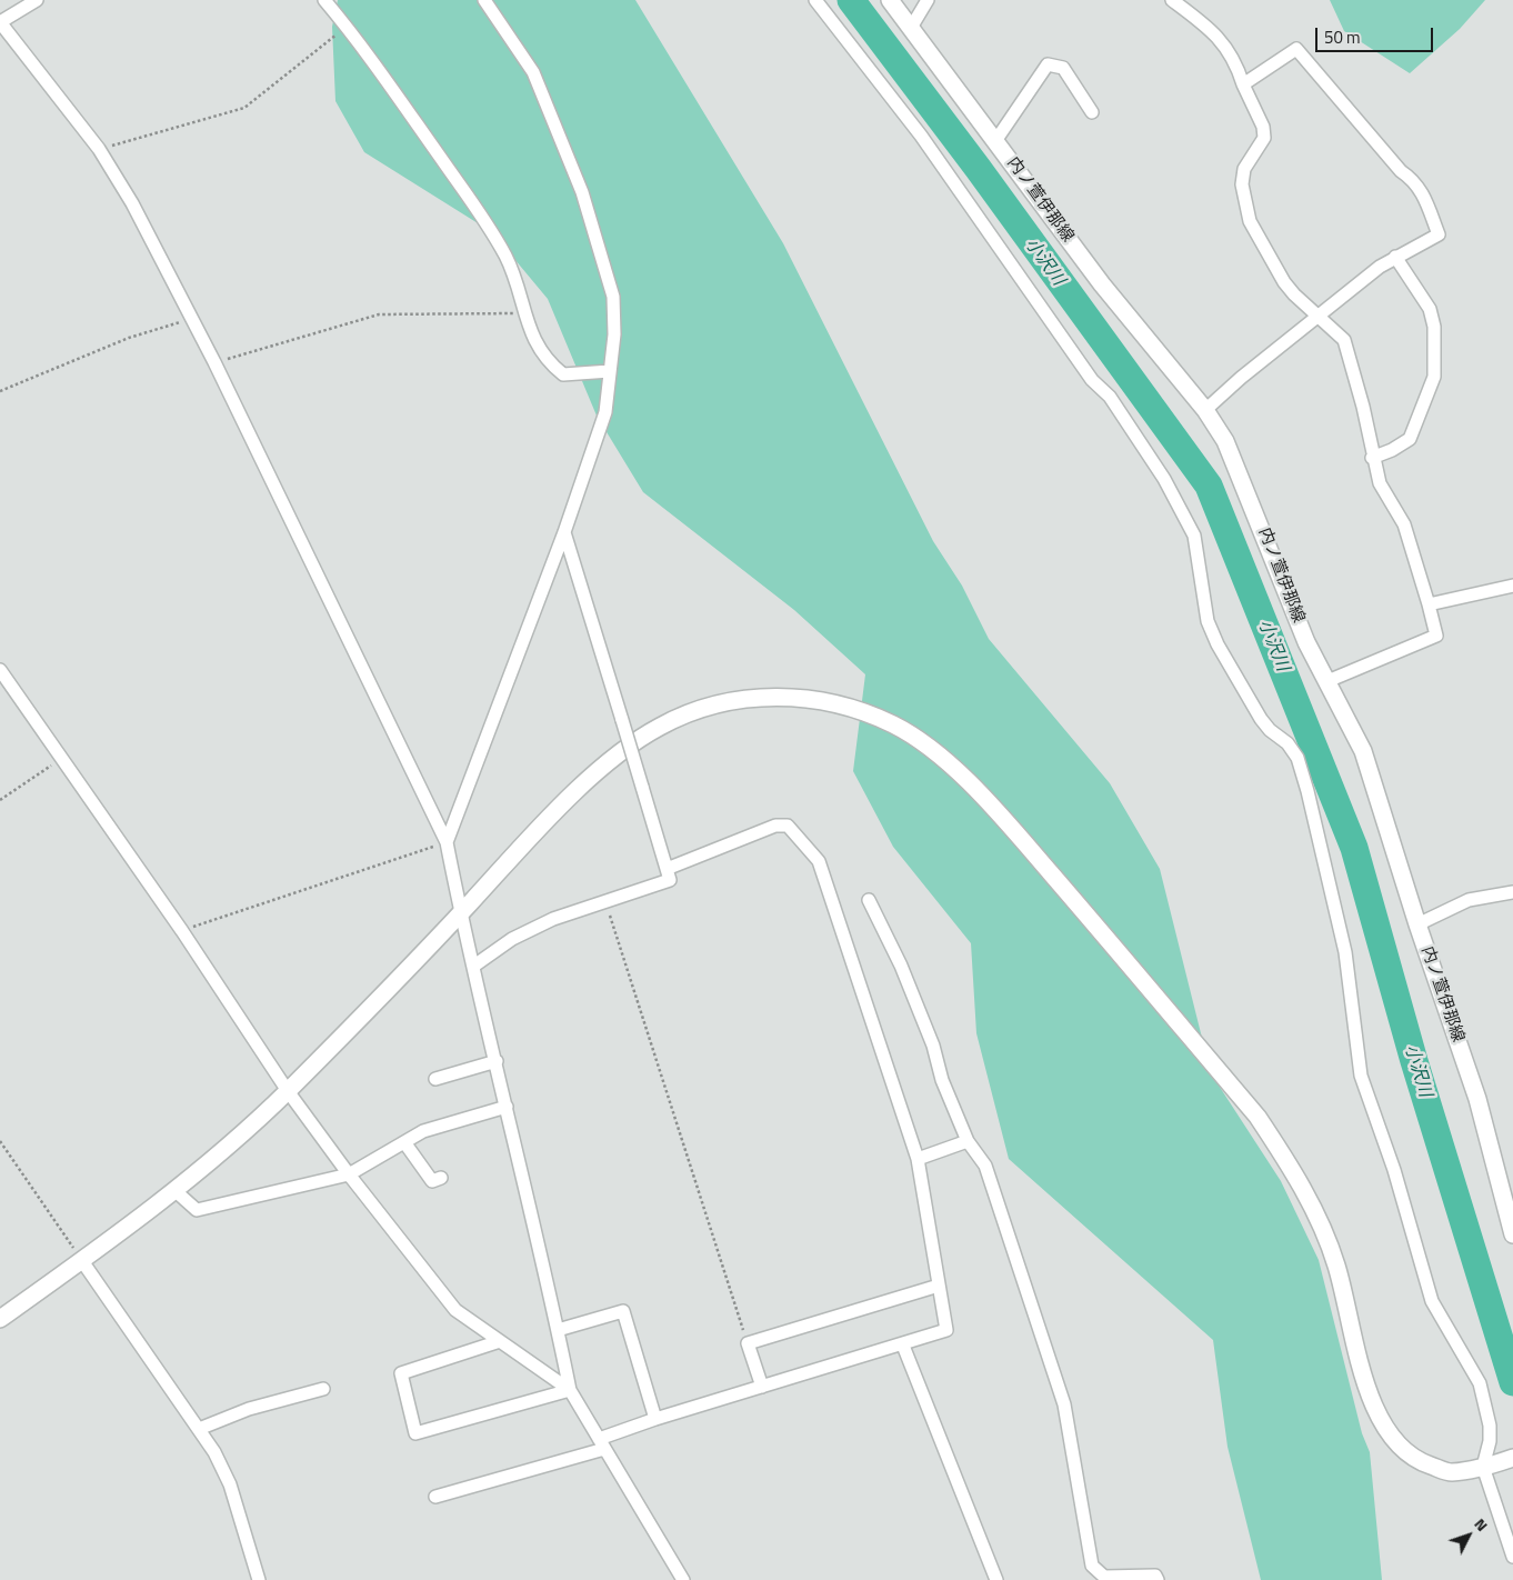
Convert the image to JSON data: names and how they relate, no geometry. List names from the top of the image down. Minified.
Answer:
{"streets":{"street":["内ノ萱伊那線"]},"water":["小沢川"],"scale_bar":"50 m","north":"top right"}
